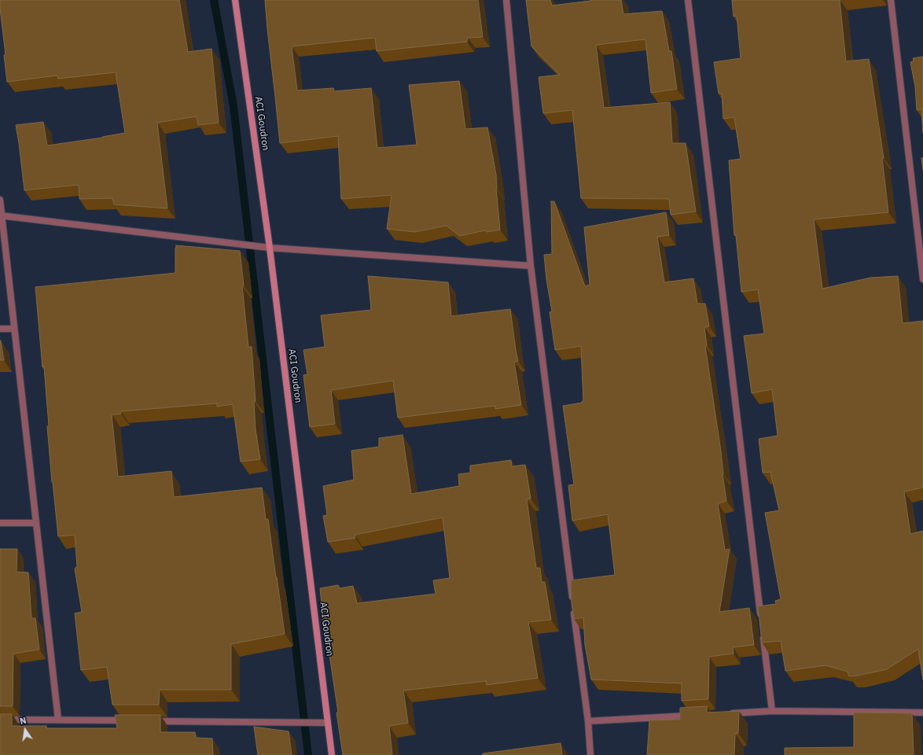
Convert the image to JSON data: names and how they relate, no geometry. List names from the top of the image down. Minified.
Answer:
{"streets":{"street":["ACI Goudron"]},"north":"top"}
